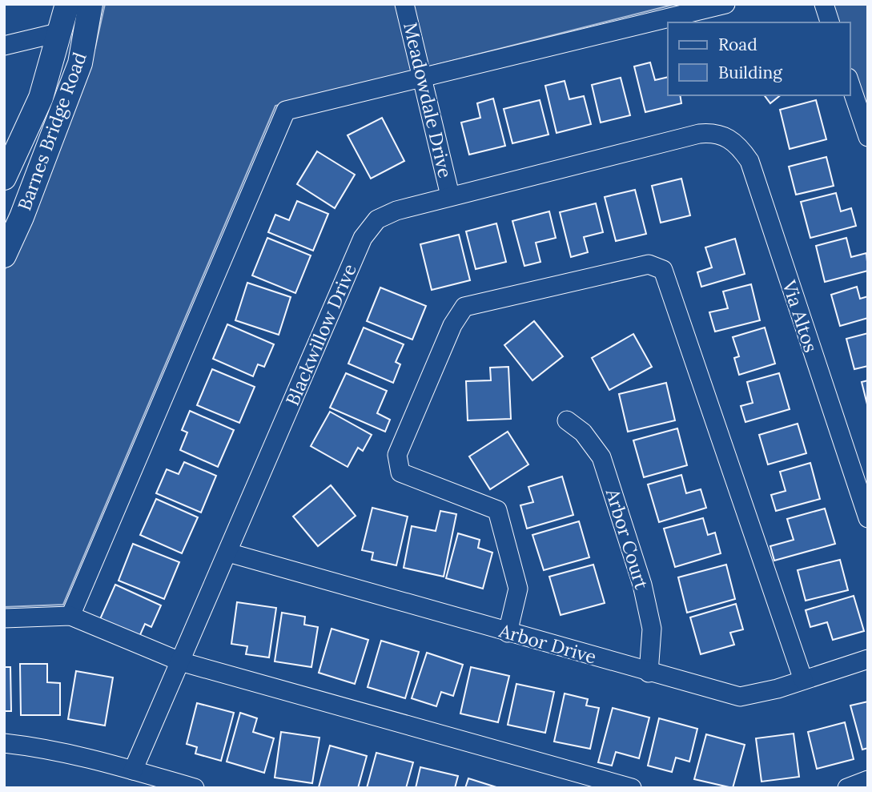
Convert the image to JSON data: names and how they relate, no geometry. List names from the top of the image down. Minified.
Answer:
{"streets":{"main road":["Barnes Bridge Road"],"street":["Meadowdale Drive","Via Altos","Blackwillow Drive","Arbor Court","Arbor Drive"]},"crossings":[["Meadowdale Drive","Blackwillow Drive"],["Via Altos","Blackwillow Drive"],["Blackwillow Drive","Arbor Drive"],["Arbor Court","Arbor Drive"]],"legend":["Road","Building"]}
